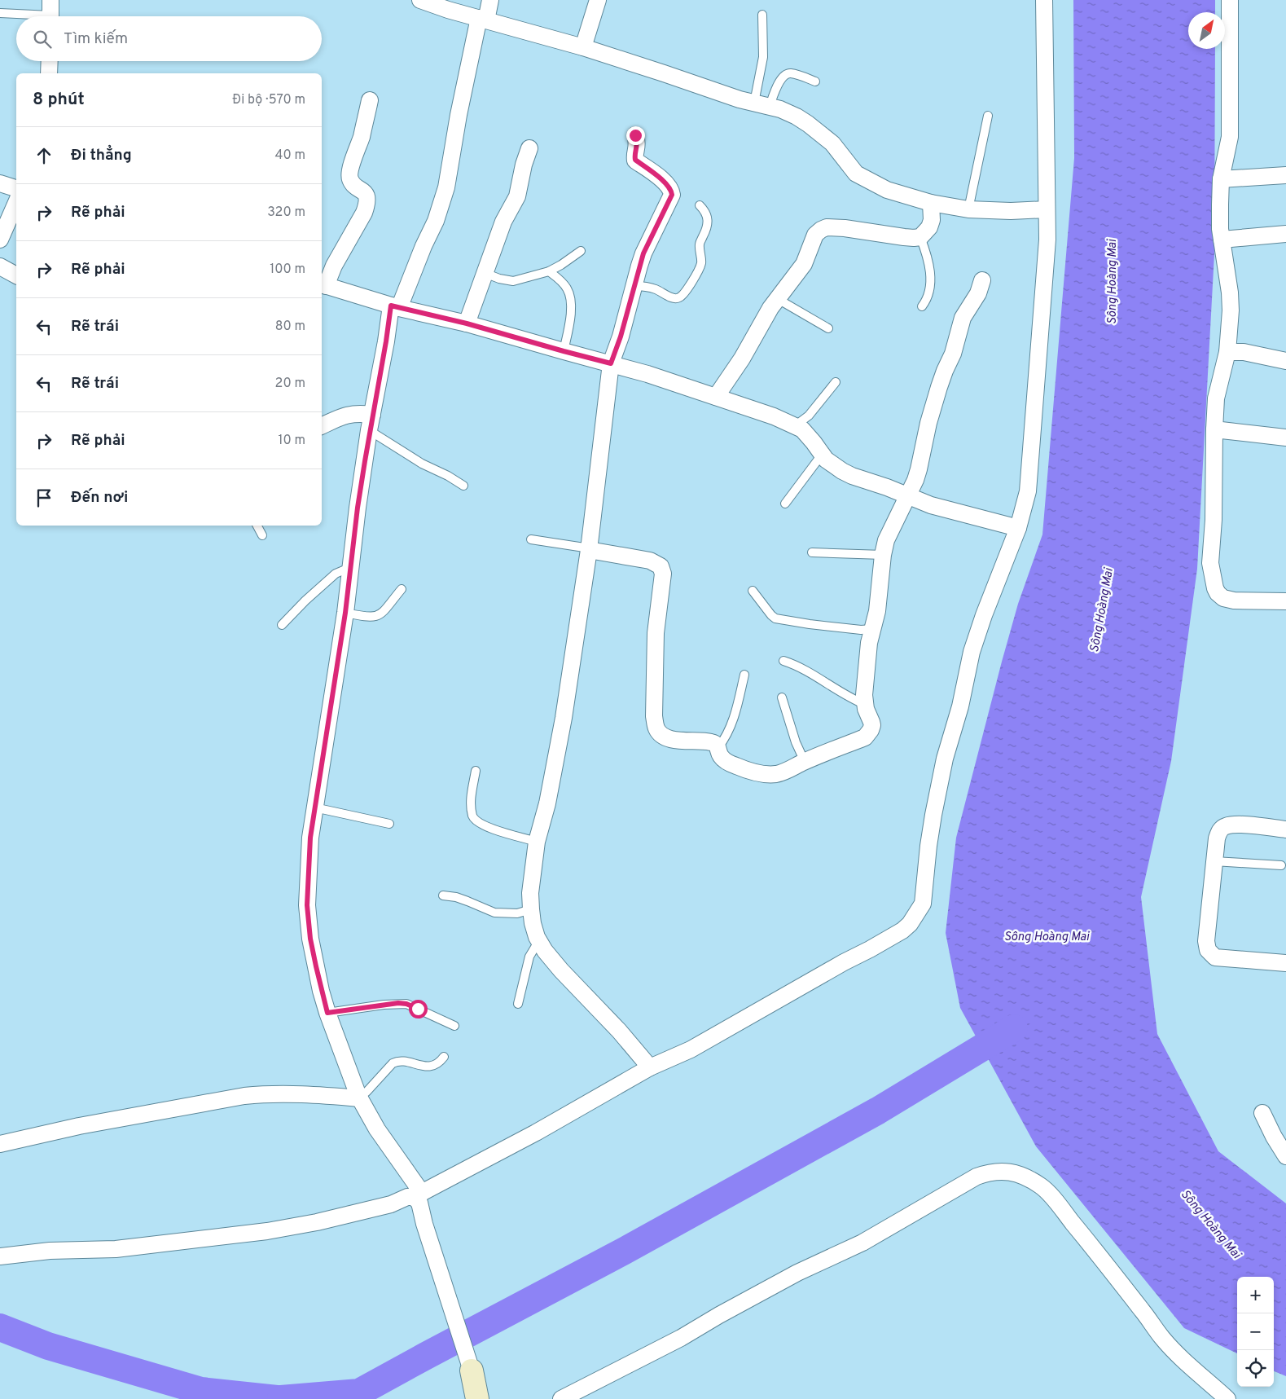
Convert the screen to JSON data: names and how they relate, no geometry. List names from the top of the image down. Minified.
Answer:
{"water":["Sông Hoàng Mai"],"north":"top right","page":{"search":"Tìm kiếm","heading":["8 phút","Đi bộ · 570 m"],"list":[["Đi thẳng","40 m"],["Rẽ phải","320 m"],["Rẽ phải","100 m"],["Rẽ trái","80 m"],["Rẽ trái","20 m"],["Rẽ phải","10 m"],"Đến nơi"],"map_buttons":["+","−"]}}
